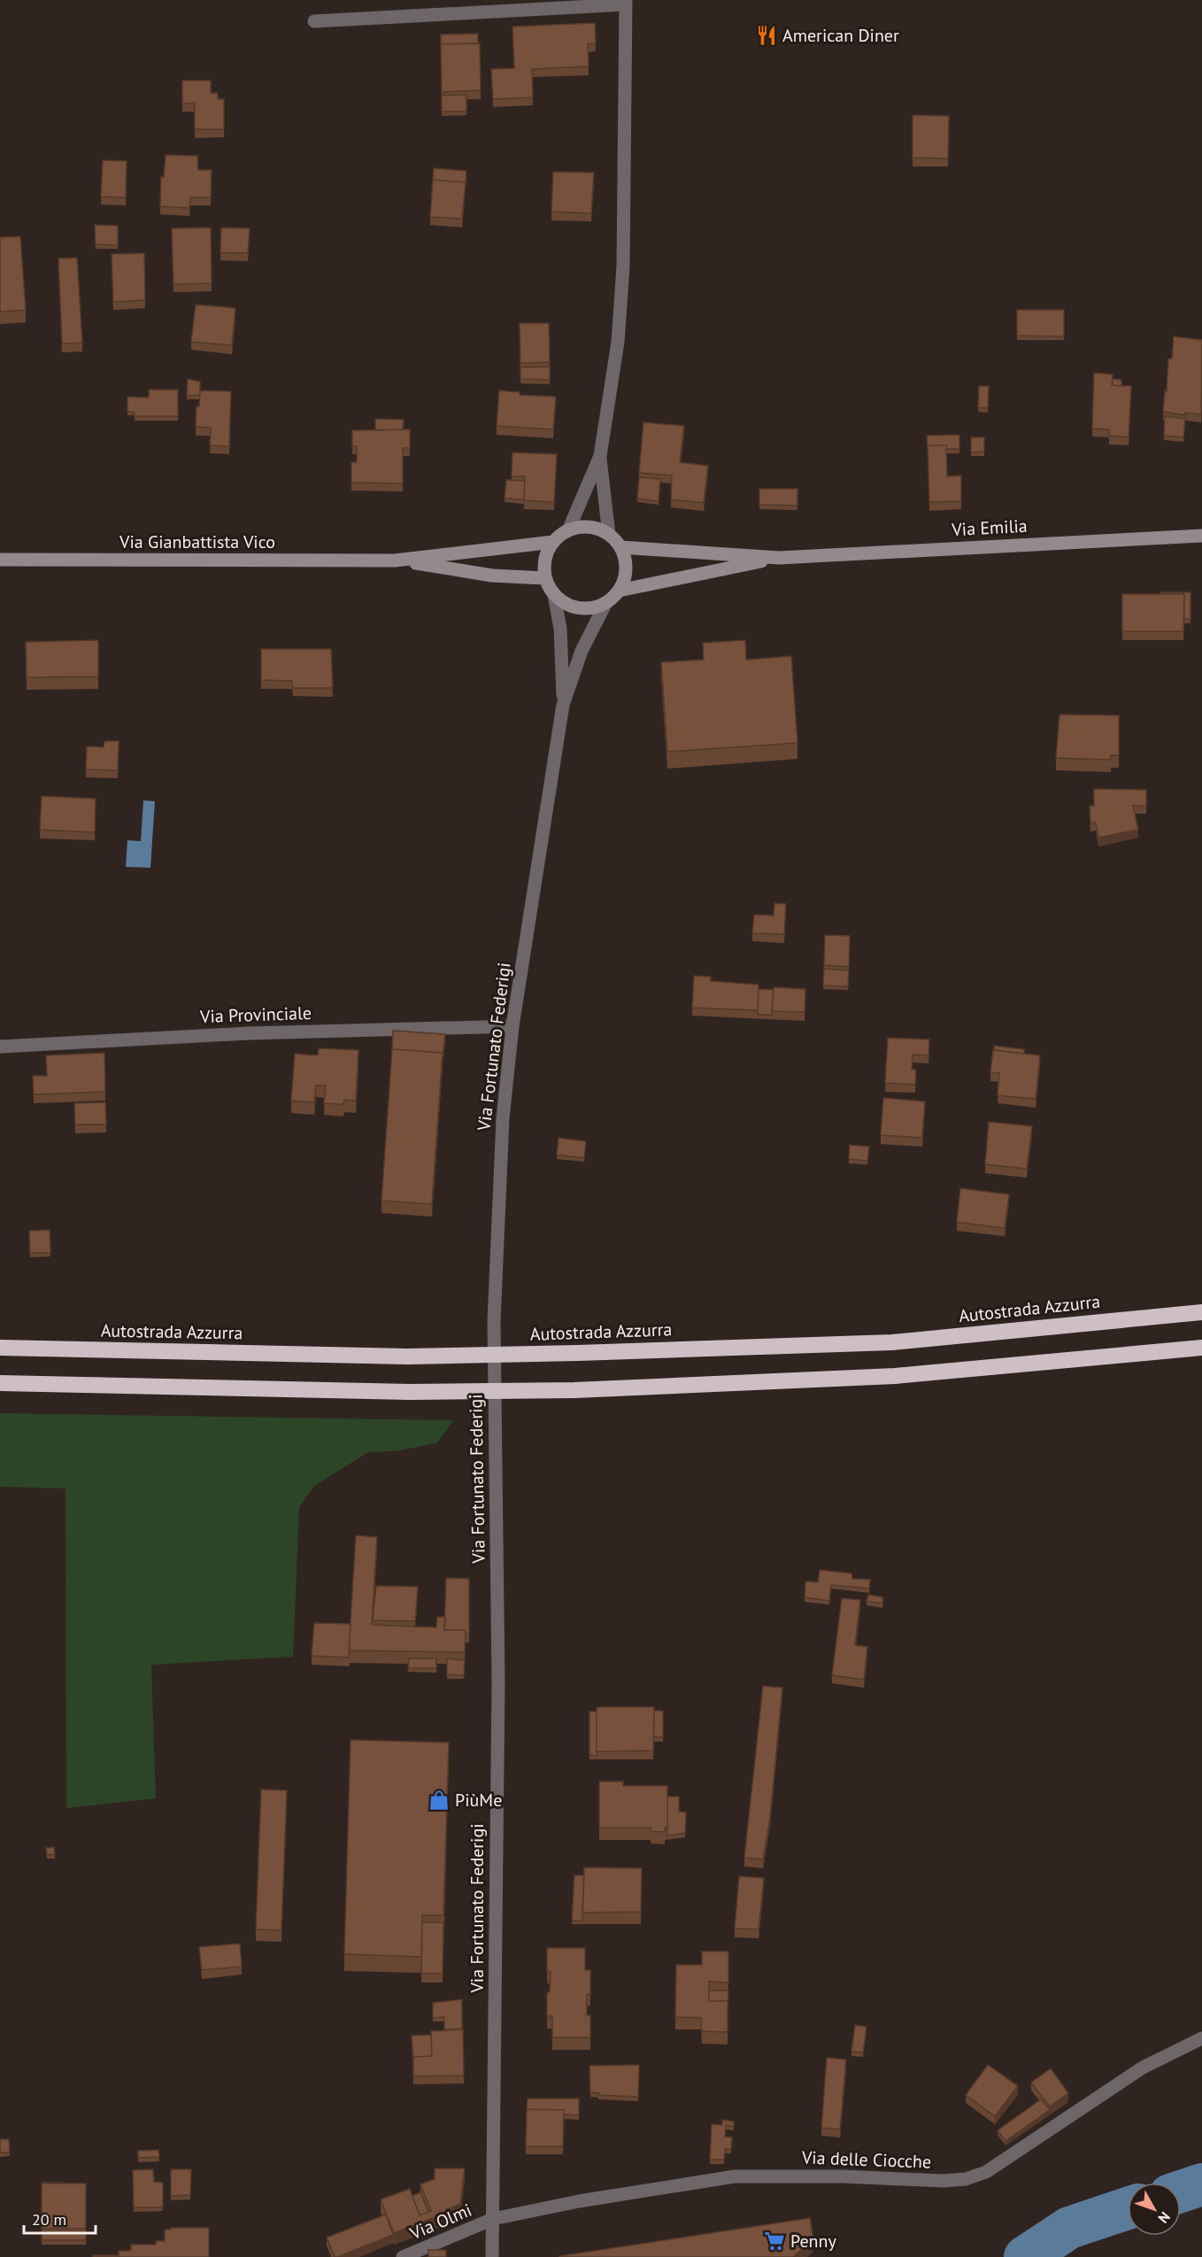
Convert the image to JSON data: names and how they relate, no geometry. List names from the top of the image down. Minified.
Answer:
{"streets":{"highway":["Autostrada Azzurra"],"main road":["Via Emilia","Via Gianbattista Vico"],"street":["Via Provinciale","Via Fortunato Federigi","Via delle Ciocche","Via Olmi"]},"crossings":[["Via Emilia","Via Gianbattista Vico"],["Via Emilia","Via Fortunato Federigi"],["Via Gianbattista Vico","Via Fortunato Federigi"],["Via Provinciale","Via Fortunato Federigi"],["Via Fortunato Federigi","Via delle Ciocche"],["Via Fortunato Federigi","Via Olmi"],["Via delle Ciocche","Via Olmi"]],"places":{"restaurant":["American Diner"],"shop":["PiùMe"],"supermarket":["Penny"]},"scale_bar":"20 m","north":"bottom right"}
